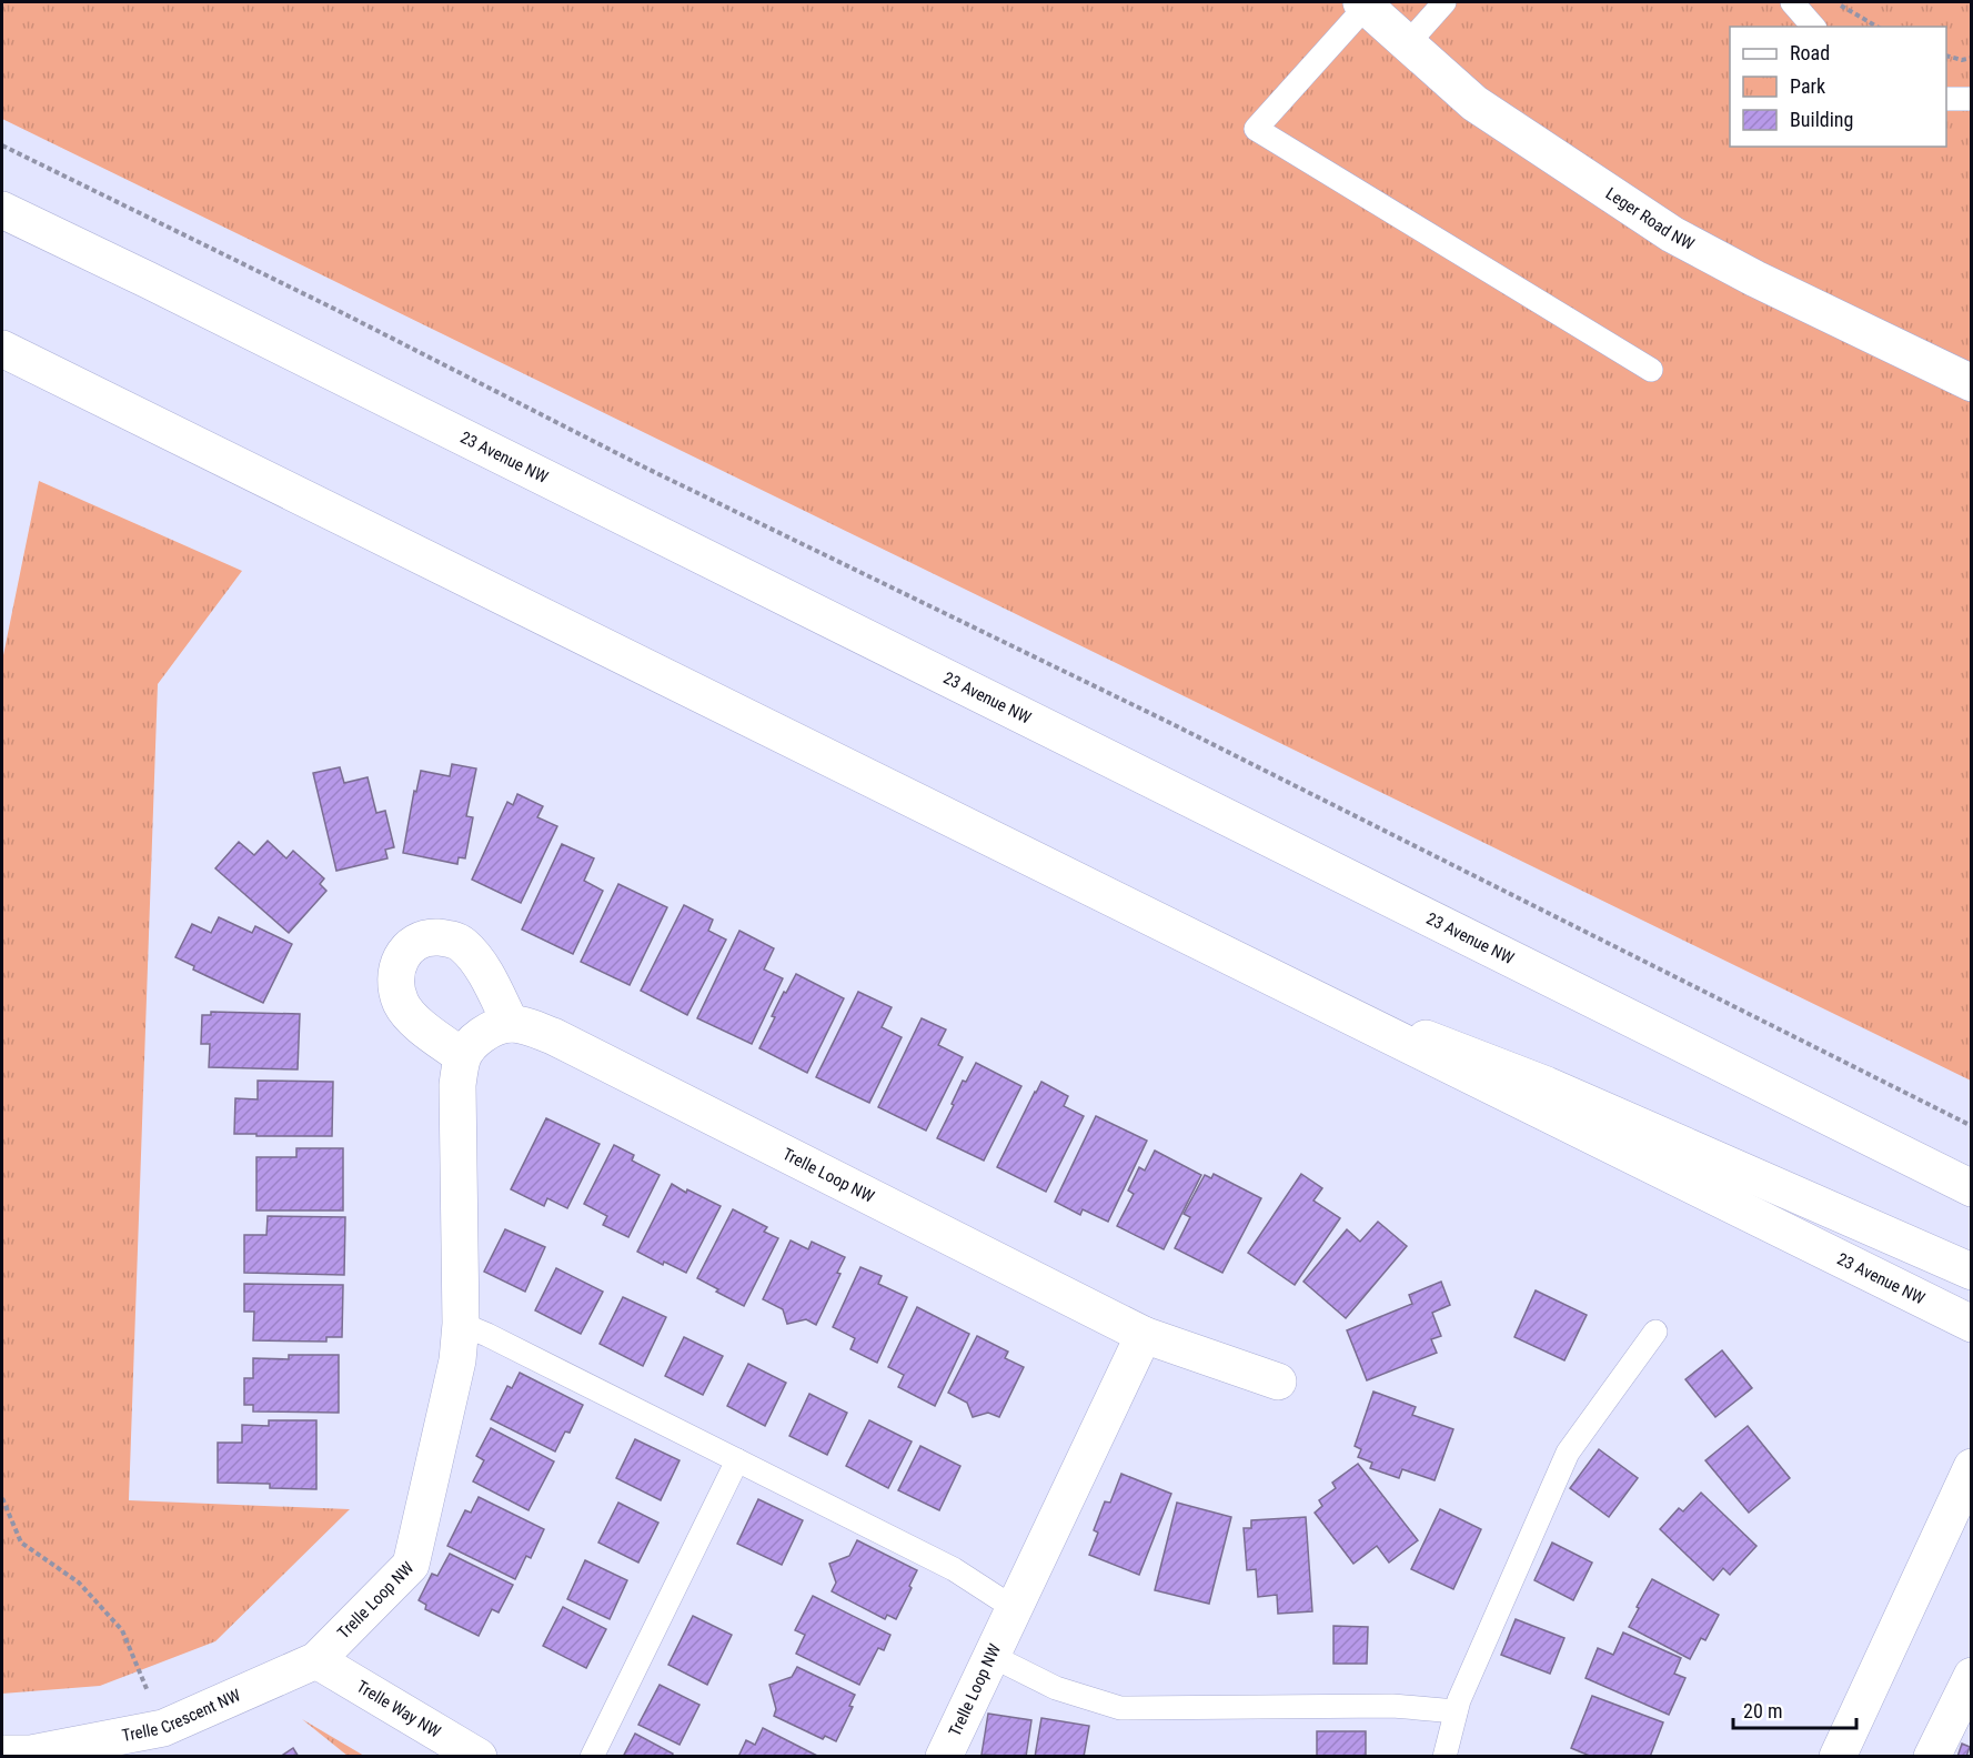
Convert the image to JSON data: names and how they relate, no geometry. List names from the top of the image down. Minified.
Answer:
{"streets":{"street":["Leger Road NW","23 Avenue NW","Trelle Loop NW","Trelle Way NW","Trelle Crescent NW"]},"crossings":[["Trelle Loop NW","Trelle Way NW"],["Trelle Loop NW","Trelle Crescent NW"],["Trelle Way NW","Trelle Crescent NW"]],"legend":["Road","Park","Building"],"scale_bar":"20 m"}
